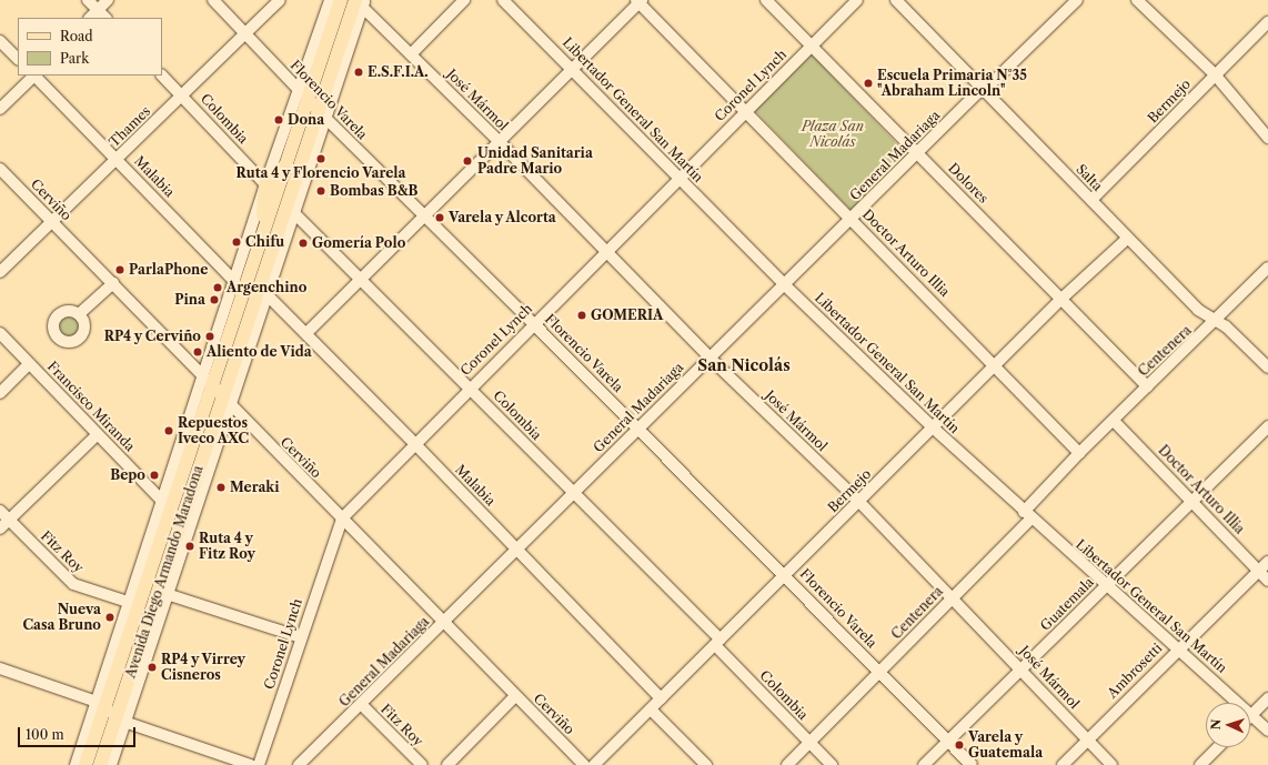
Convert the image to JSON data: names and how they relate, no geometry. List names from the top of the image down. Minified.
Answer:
{"streets":{"main road":["Avenida Diego Armando Maradona"],"street":["Coronel Lynch","Florencio Varela","José Mármol","Bermejo","Libertador General San Martín","Colombia","Thames","General Madariaga","Malabia","Salta","Dolores","Cerviño","Doctor Arturo Illia","Centenera","Francisco Miranda","Fitz Roy","Guatemala","Ambrosetti"]},"crossings":[["Coronel Lynch","Florencio Varela"],["Coronel Lynch","José Mármol"],["Coronel Lynch","Libertador General San Martín"],["Coronel Lynch","Colombia"],["Coronel Lynch","Malabia"],["Coronel Lynch","Dolores"],["Coronel Lynch","Cerviño"],["Coronel Lynch","Doctor Arturo Illia"],["Florencio Varela","Bermejo"],["Florencio Varela","Thames"],["Florencio Varela","General Madariaga"],["Florencio Varela","Centenera"],["Florencio Varela","Avenida Diego Armando Maradona"],["Florencio Varela","Guatemala"],["José Mármol","Bermejo"],["José Mármol","General Madariaga"],["José Mármol","Centenera"],["José Mármol","Avenida Diego Armando Maradona"],["José Mármol","Guatemala"],["José Mármol","Ambrosetti"],["Bermejo","Libertador General San Martín"],["Bermejo","Colombia"],["Bermejo","Malabia"],["Bermejo","Salta"],["Bermejo","Dolores"],["Bermejo","Doctor Arturo Illia"],["Libertador General San Martín","General Madariaga"],["Libertador General San Martín","Centenera"],["Libertador General San Martín","Guatemala"],["Libertador General San Martín","Ambrosetti"],["Colombia","Thames"],["Colombia","General Madariaga"],["Colombia","Centenera"],["Colombia","Avenida Diego Armando Maradona"],["Thames","Malabia"],["Thames","Cerviño"],["General Madariaga","Malabia"],["General Madariaga","Salta"],["General Madariaga","Dolores"],["General Madariaga","Cerviño"],["General Madariaga","Doctor Arturo Illia"],["General Madariaga","Fitz Roy"],["Malabia","Avenida Diego Armando Maradona"],["Salta","Centenera"],["Dolores","Centenera"],["Cerviño","Avenida Diego Armando Maradona"],["Doctor Arturo Illia","Centenera"],["Doctor Arturo Illia","Guatemala"],["Doctor Arturo Illia","Ambrosetti"],["Francisco Miranda","Avenida Diego Armando Maradona"],["Fitz Roy","Avenida Diego Armando Maradona"]],"districts":["San Nicolás"],"parks":["Plaza San Nicolás"],"places":["E.S.F.I.A.","Escuela Primaria N°35 \"Abraham Lincoln\"","Dona","Ruta 4 y Florencio Varela","Unidad Sanitaria Padre Mario","Bombas B&B","Varela y Alcorta","Chifu","Gomería Polo","ParlaPhone","Argenchino","Pina","GOMERIA","RP4 y Cerviño","Aliento de Vida","Repuestos Iveco AXC","Bepo","Meraki","Ruta 4 y Fitz Roy","Nueva Casa Bruno","RP4 y Virrey Cisneros","Varela y Guatemala"],"legend":["Road","Park"],"scale_bar":"100 m","north":"left"}
